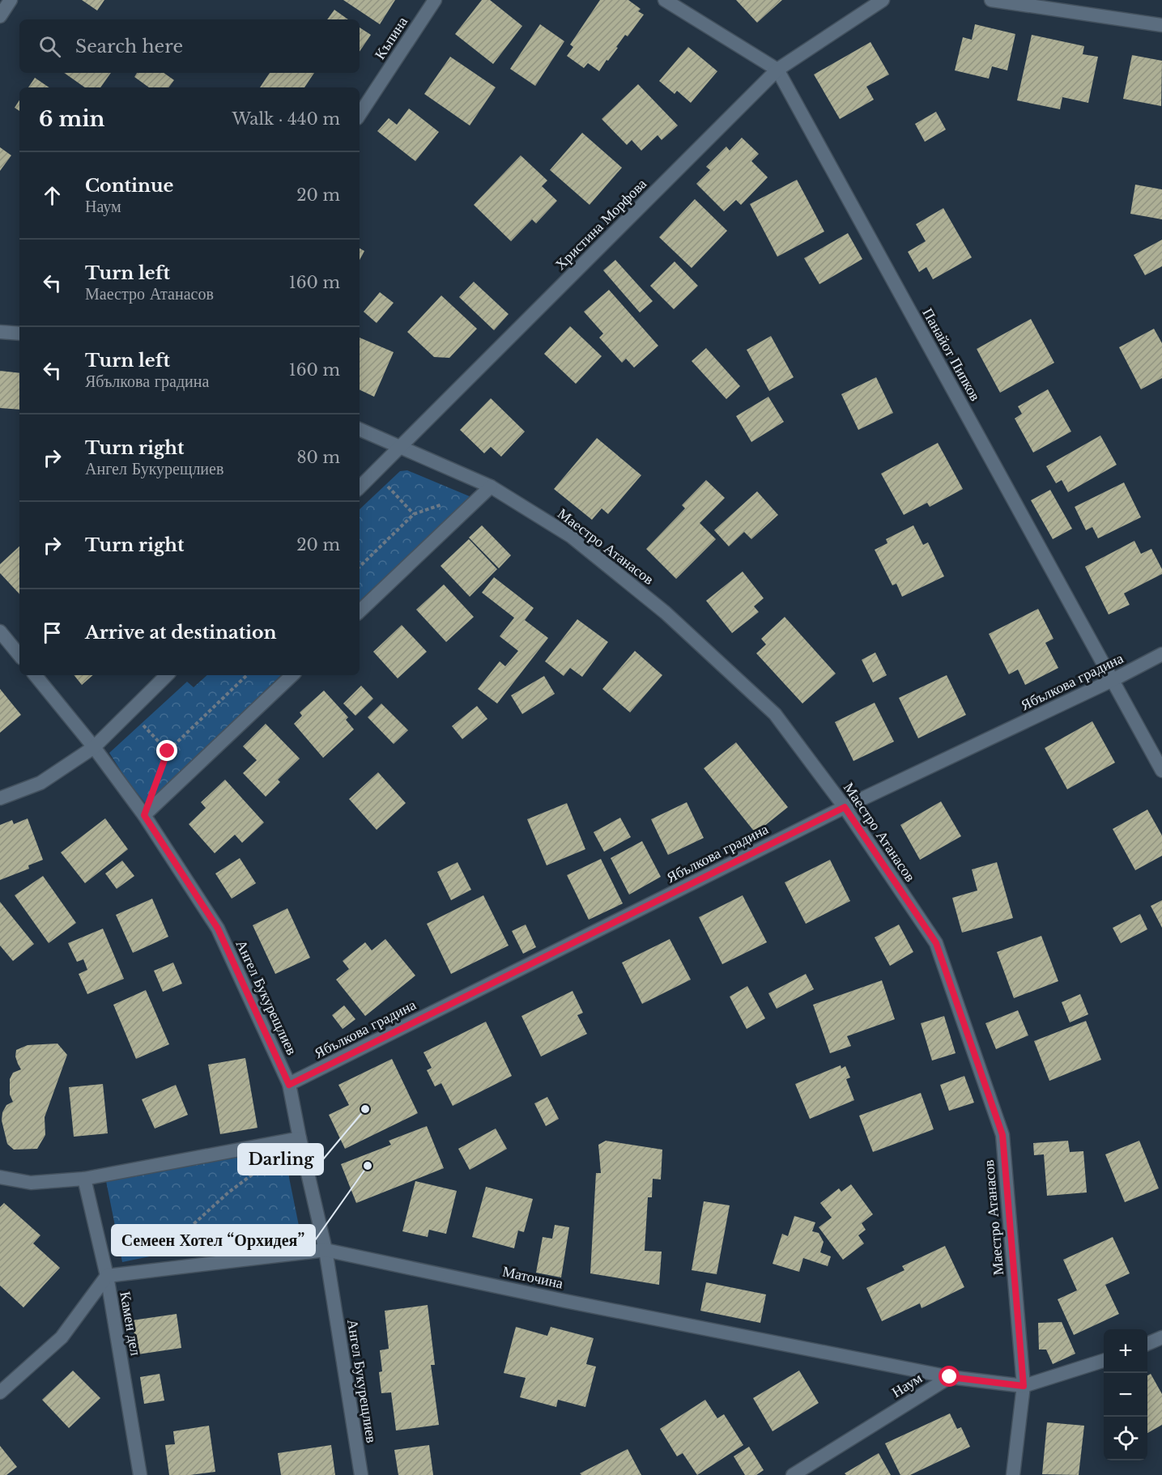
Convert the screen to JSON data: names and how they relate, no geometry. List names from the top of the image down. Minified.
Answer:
{"streets":{"street":["Къпина","Христина Морфова","Панайот Пипков","Маестро Атанасов","Ябълкова градина","Ангел Букурещлиев","Маточина","Камен дел","Наум"]},"crossings":[["Христина Морфова","Панайот Пипков"],["Христина Морфова","Маестро Атанасов"],["Панайот Пипков","Ябълкова градина"],["Маестро Атанасов","Ябълкова градина"],["Ябълкова градина","Ангел Букурещлиев"],["Ангел Букурещлиев","Маточина"],["Маточина","Камен дел"],["Маточина","Наум"]],"places":["Darling","Семеен Хотел “Орхидея”"],"page":{"search":"Search here","heading":["6 min","Walk · 440 m"],"list":[["Continue","Наум","20 m"],["Turn left","Маестро Атанасов","160 m"],["Turn left","Ябълкова градина","160 m"],["Turn right","Ангел Букурещлиев","80 m"],["Turn right","20 m"],"Arrive at destination"],"map_buttons":["+","−"]}}
